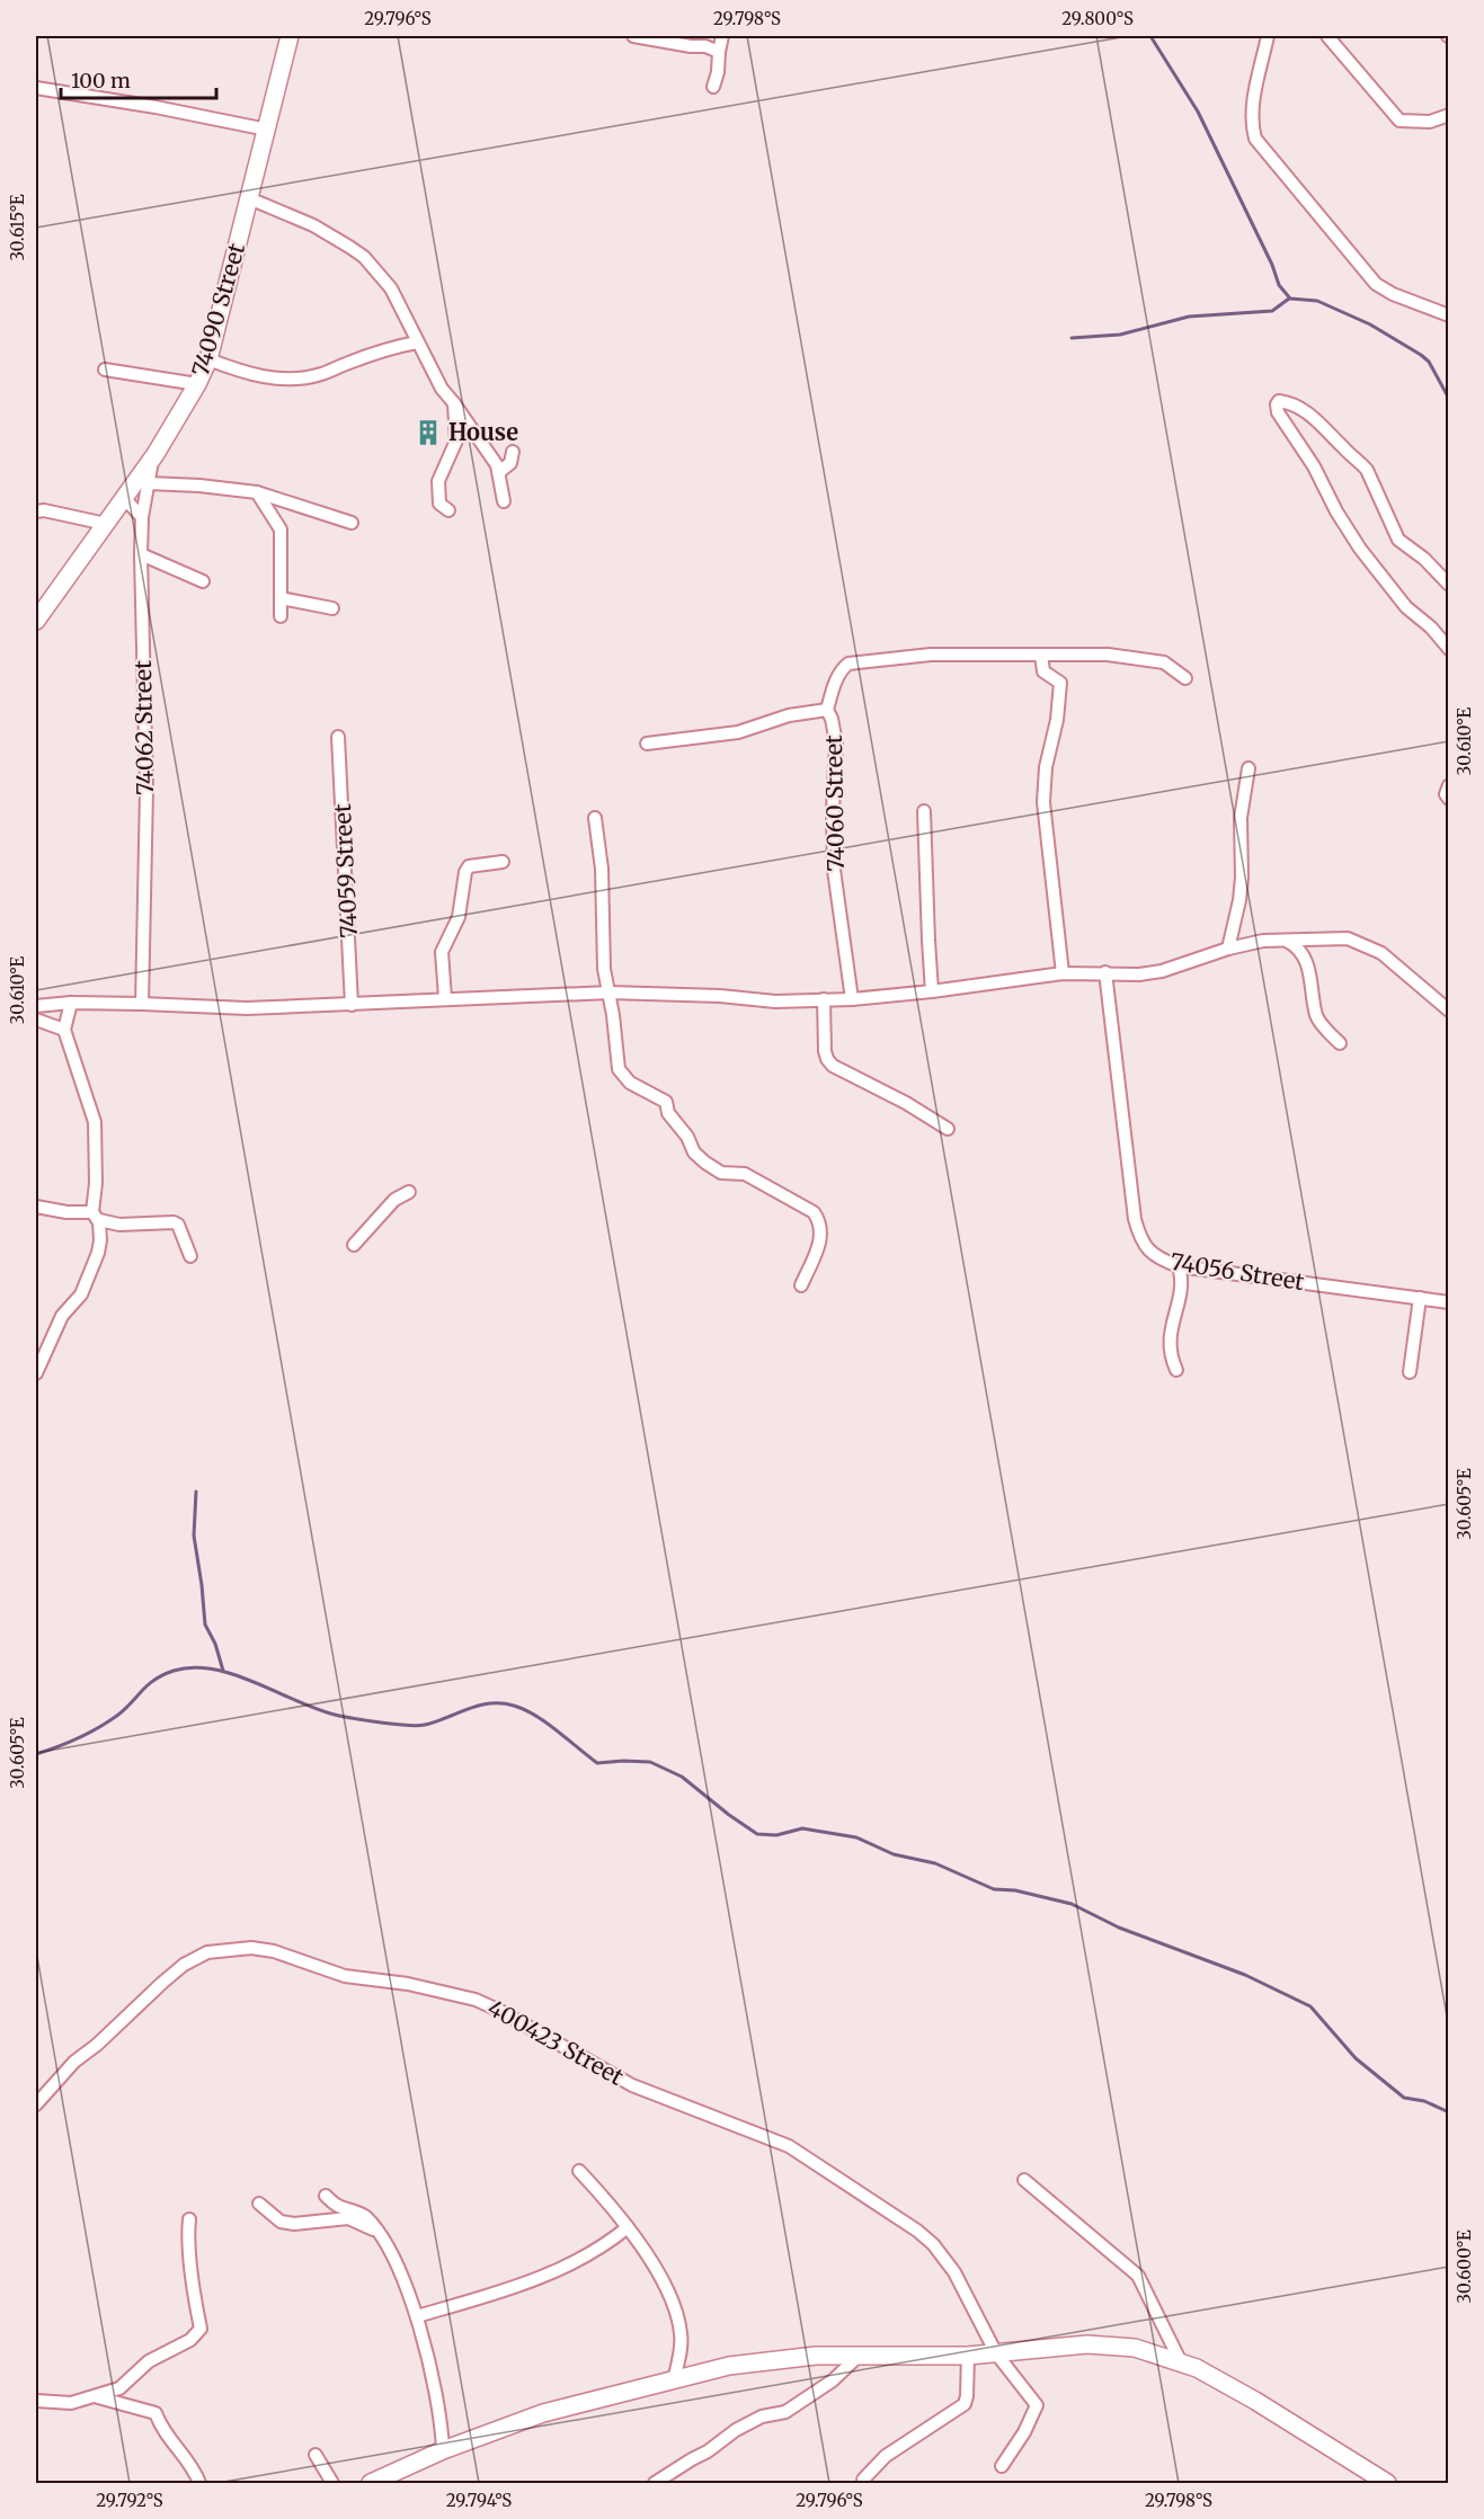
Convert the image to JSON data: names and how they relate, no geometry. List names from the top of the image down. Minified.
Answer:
{"streets":{"street":["74090 Street","74062 Street","74060 Street","74059 Street","74056 Street","400423 Street"]},"crossings":[["74090 Street","74062 Street"]],"places":{"building":["House"]},"scale_bar":"100 m","coordinates":["29.796°S","29.798°S","29.800°S","30.615°E","30.610°E","30.605°E","30.600°E","29.792°S","29.794°S"]}
